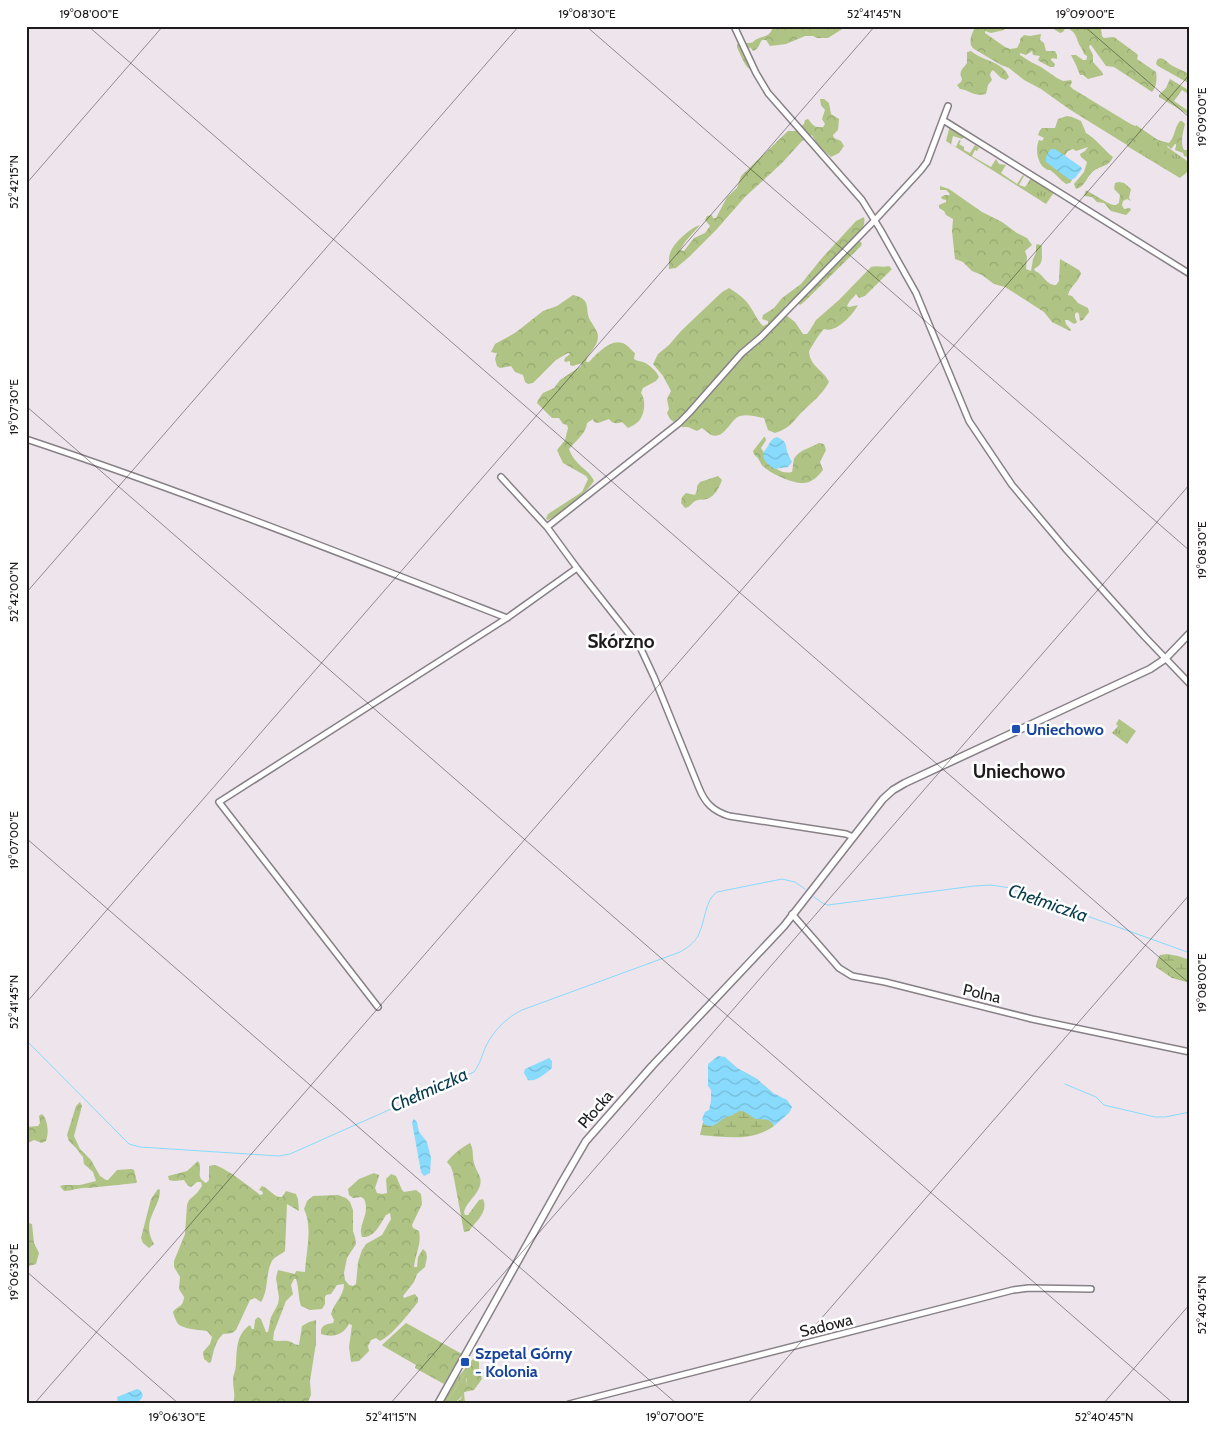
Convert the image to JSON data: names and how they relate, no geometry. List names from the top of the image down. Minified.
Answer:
{"streets":{"main road":["Płocka"],"street":["Polna","Sadowa"]},"crossings":[["Polna","Płocka"]],"districts":["Skórzno","Uniechowo"],"water":["Chełmiczka"],"places":{"transit":["Uniechowo","Szpetal Górny - Kolonia"]},"coordinates":["19°08'00\"E","19°08'30\"E","52°41'45\"N","19°09'00\"E","52°42'15\"N","19°07'30\"E","52°42'00\"N","19°07'00\"E","19°06'30\"E","52°40'45\"N","52°41'15\"N"]}
